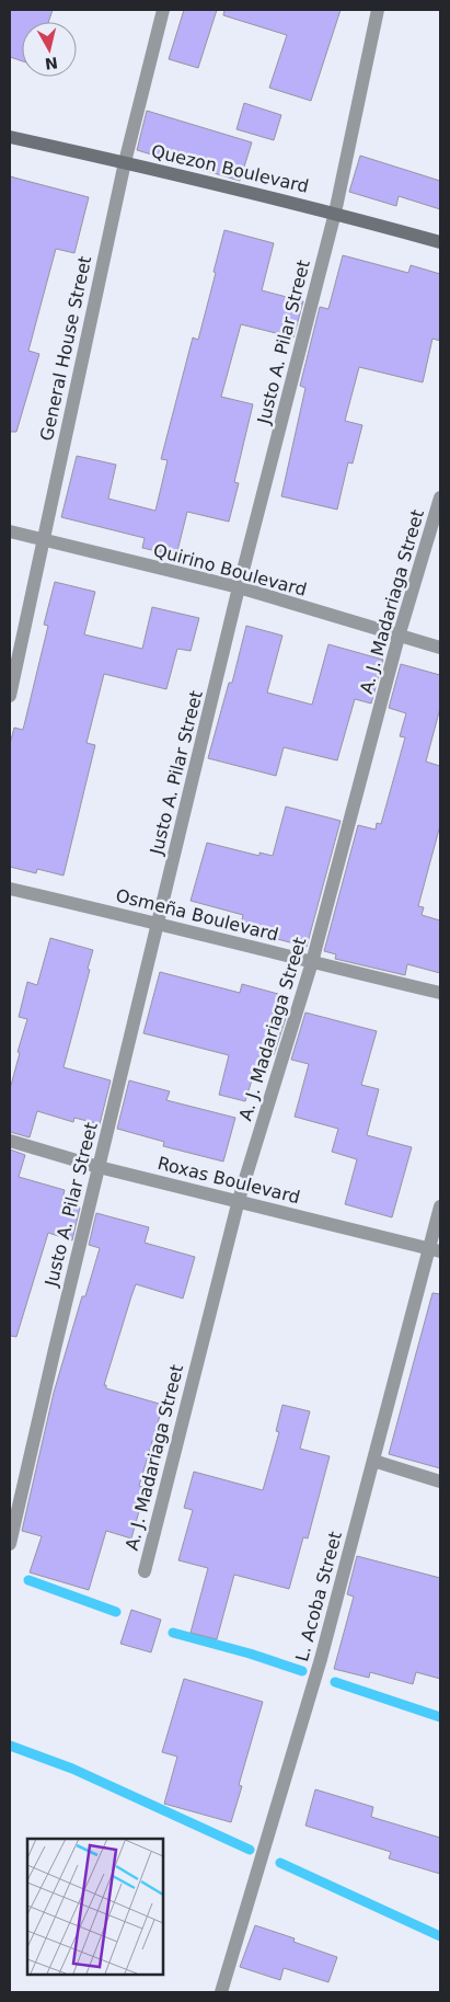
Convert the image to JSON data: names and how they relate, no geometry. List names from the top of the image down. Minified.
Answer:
{"streets":{"main road":["Quezon Boulevard"],"street":["Justo A. Pilar Street","General House Street","Quirino Boulevard","A. J. Madariaga Street","Osmeña Boulevard","Roxas Boulevard","L. Acoba Street"]},"crossings":[["Quezon Boulevard","Justo A. Pilar Street"],["Quezon Boulevard","General House Street"],["Justo A. Pilar Street","Quirino Boulevard"],["Justo A. Pilar Street","Osmeña Boulevard"],["Justo A. Pilar Street","Roxas Boulevard"],["General House Street","Quirino Boulevard"],["Quirino Boulevard","A. J. Madariaga Street"],["A. J. Madariaga Street","Osmeña Boulevard"],["A. J. Madariaga Street","Roxas Boulevard"],["Roxas Boulevard","L. Acoba Street"]],"north":"bottom"}
